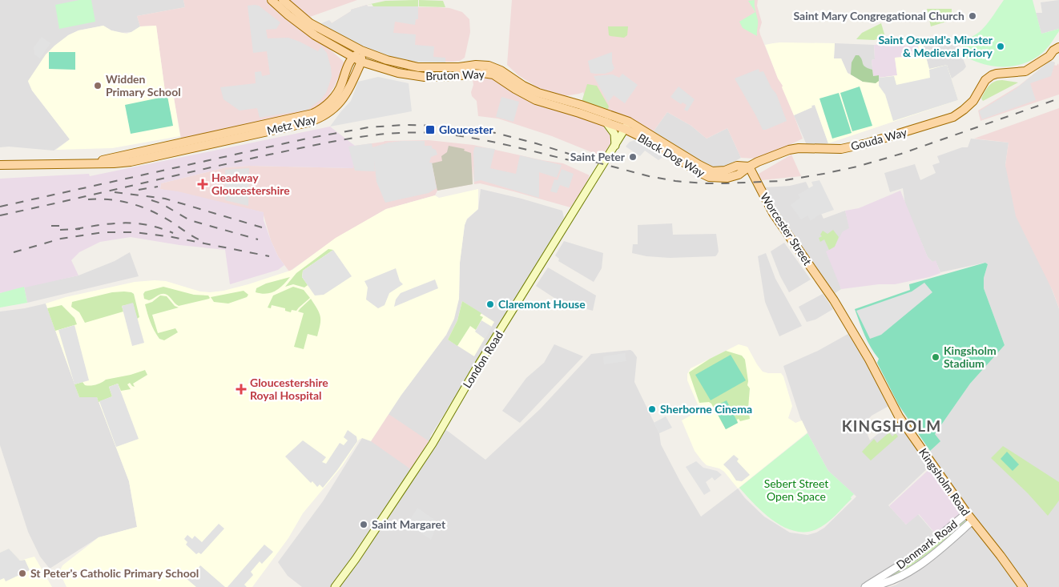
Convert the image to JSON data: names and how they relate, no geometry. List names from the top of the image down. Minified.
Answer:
{"streets":{"main road":["Bruton Way","Metz Way","Gouda Way","Black Dog Way","Worcester Street","London Road","Kingsholm Road"],"street":["Denmark Road"]},"crossings":[["Bruton Way","Metz Way"],["Bruton Way","Black Dog Way"],["Bruton Way","London Road"],["Gouda Way","Black Dog Way"],["Gouda Way","Worcester Street"],["Black Dog Way","Worcester Street"],["Black Dog Way","London Road"],["Worcester Street","Kingsholm Road"],["Kingsholm Road","Denmark Road"]],"districts":["KINGSHOLM"],"parks":["Sebert Street Open Space"],"places":{"other":["Saint Mary Congregational Church","Saint Oswald's Minster & Medieval Priory","Widden Primary School","Saint Peter","Claremont House","Kingsholm Stadium","Sherborne Cinema","Saint Margaret","St Peter's Catholic Primary School"],"transit":["Gloucester"],"health":["Headway Gloucestershire","Gloucestershire Royal Hospital"]}}
